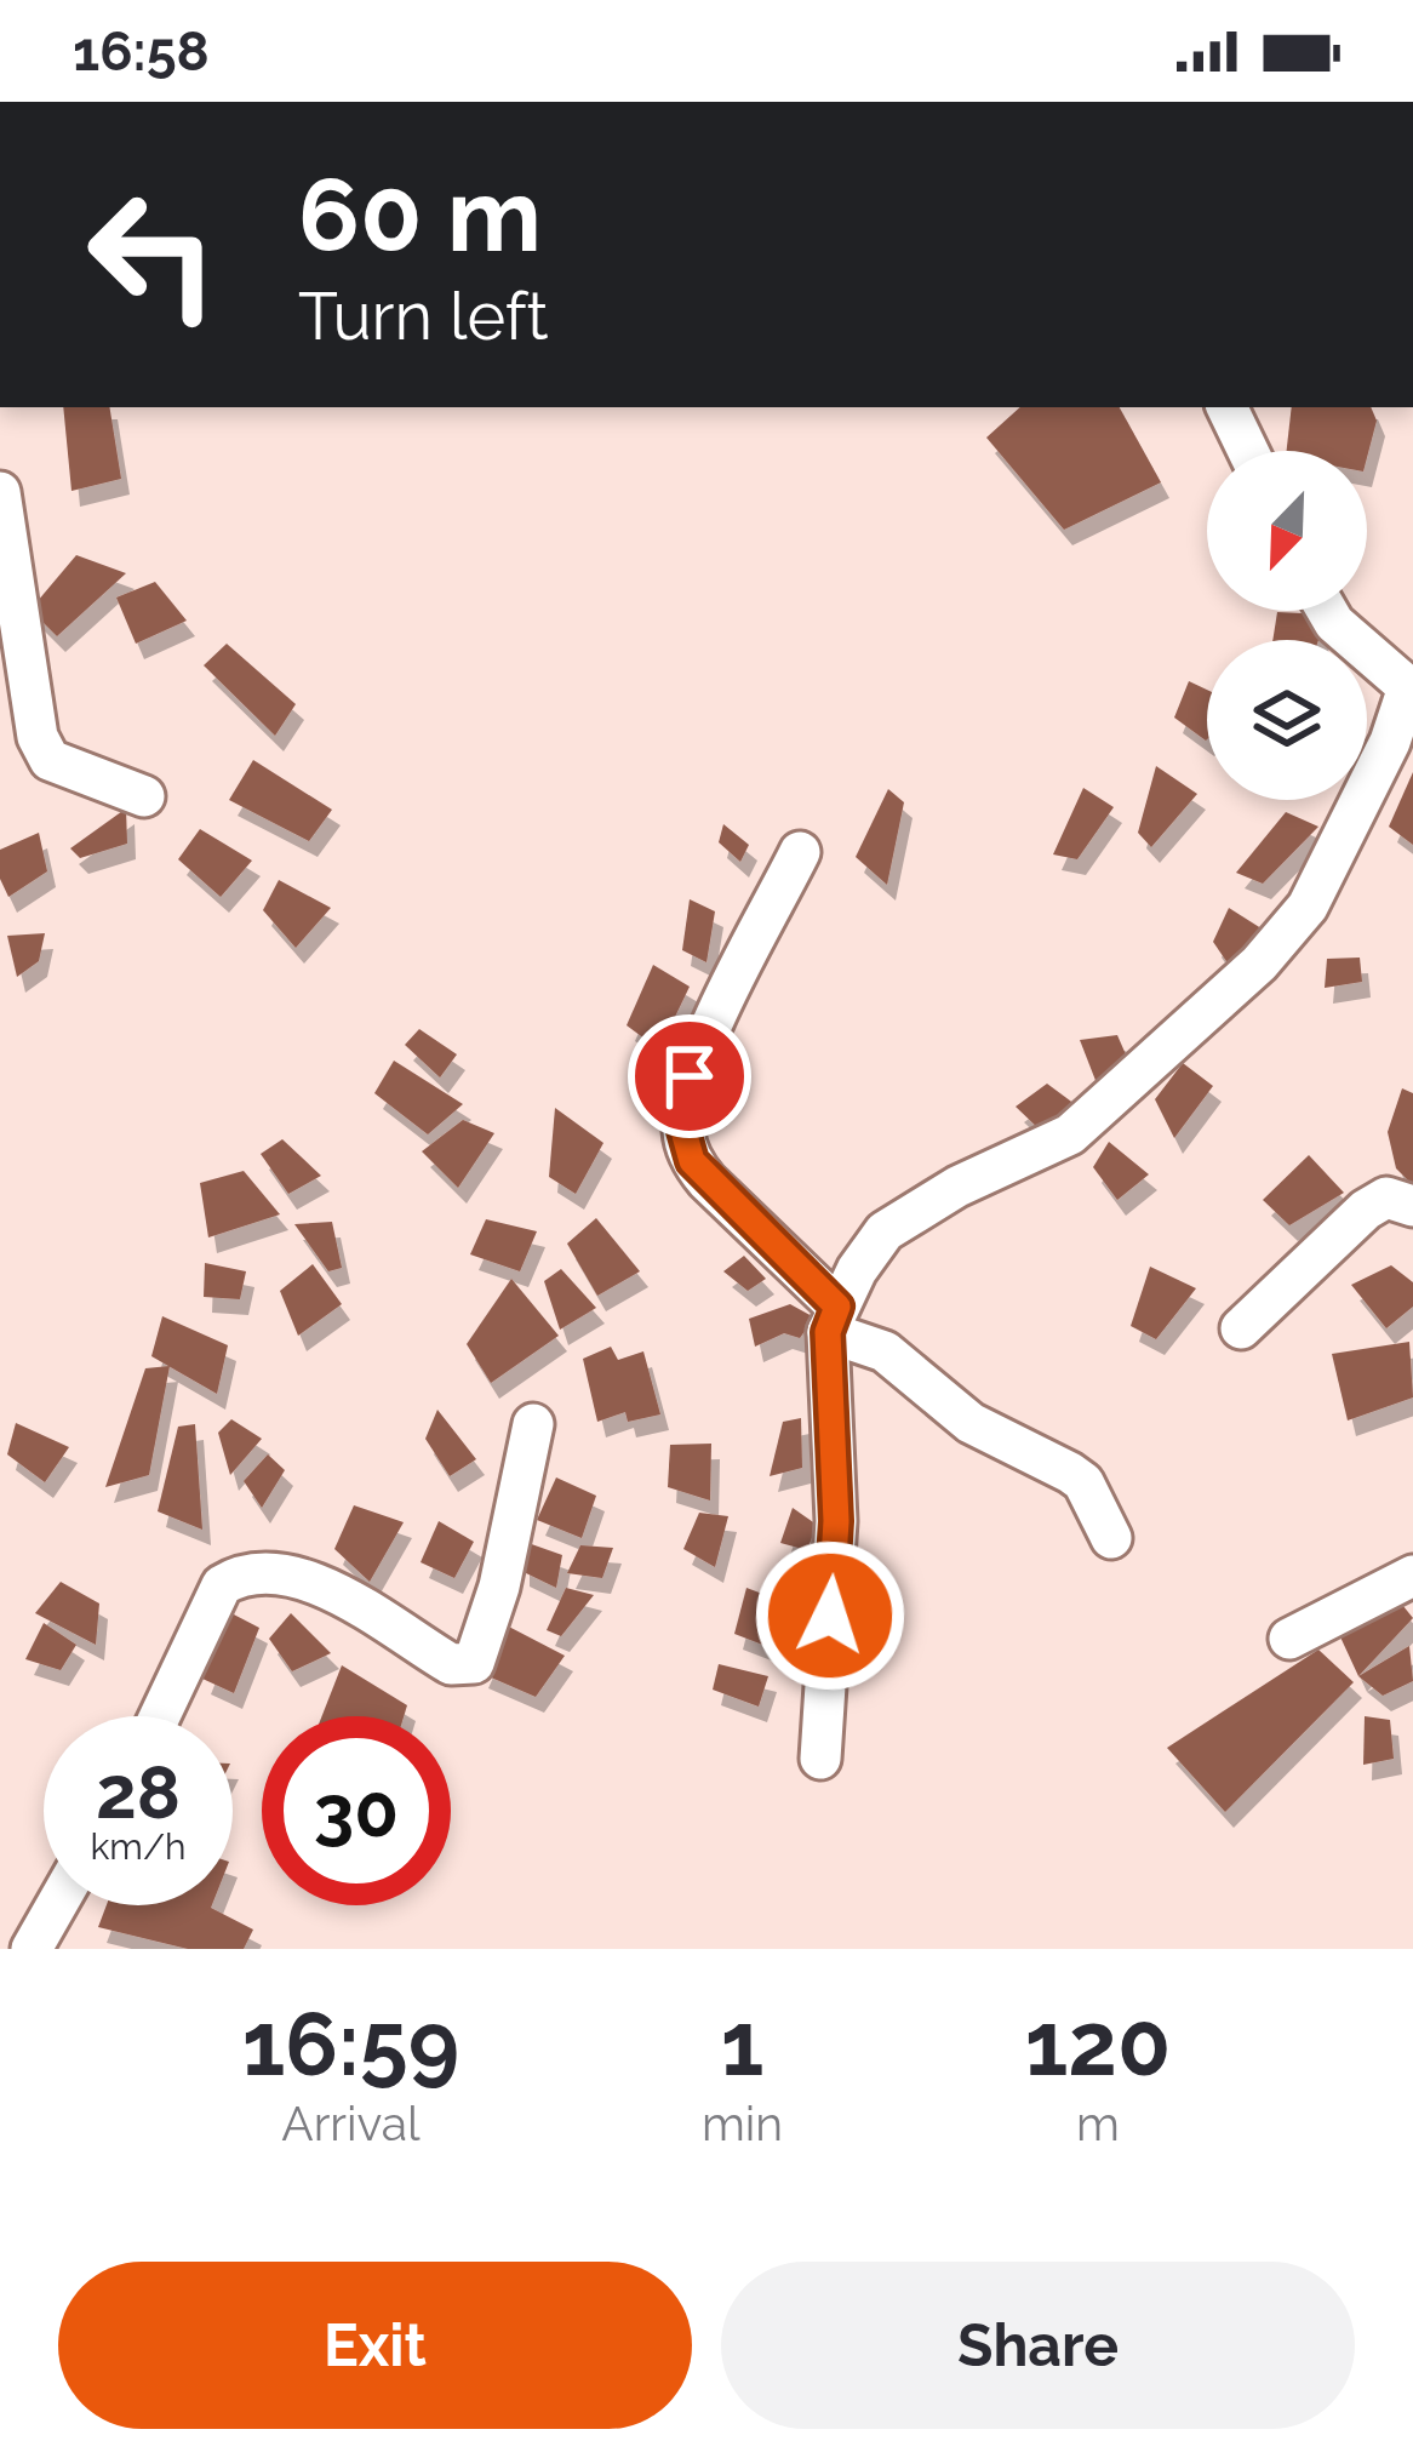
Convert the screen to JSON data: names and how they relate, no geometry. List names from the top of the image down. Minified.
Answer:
{"north":"bottom left","page":{"status":"16:58","turn":["60 m","Turn left"],"speed":"28 km/h","limit":"30","eta":["16:59","Arrival","1","min","120","m"],"buttons":["Exit","Share"]}}
